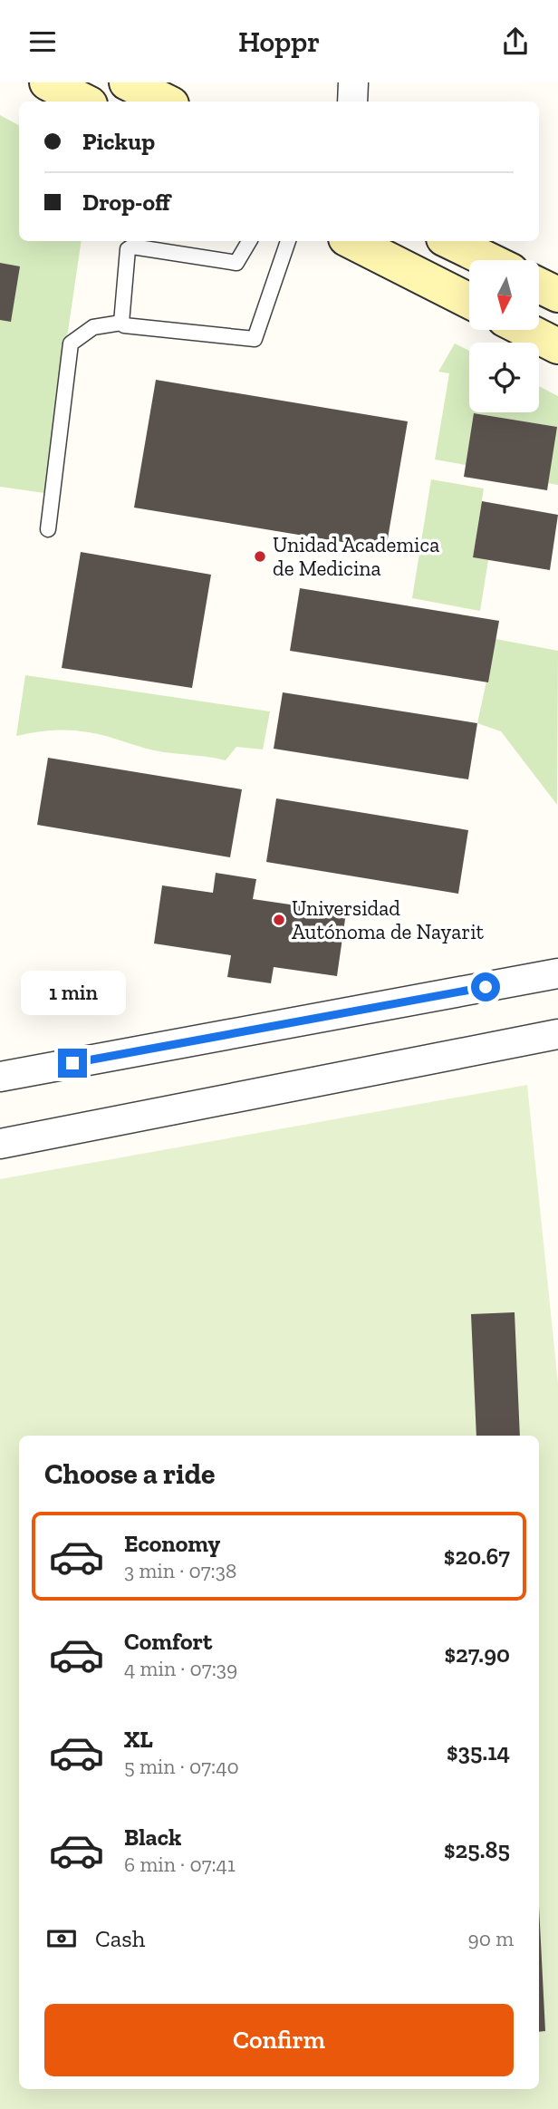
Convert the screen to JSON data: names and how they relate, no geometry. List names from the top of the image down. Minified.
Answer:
{"places":["Unidad Academica de Medicina","Universidad Autónoma de Nayarit"],"north":"bottom","page":{"header":"Hoppr","banner":["Pickup","Drop-off"],"bubble":"1 min","heading":"Choose a ride","list":[{"name":"Economy","note":"3 min · 07:38","value":"$20.67"},{"name":"Comfort","note":"4 min · 07:39","value":"$27.90"},{"name":"XL","note":"5 min · 07:40","value":"$35.14"},{"name":"Black","note":"6 min · 07:41","value":"$25.85"}],"pay":["Cash","90 m"],"buttons":"Confirm"}}
